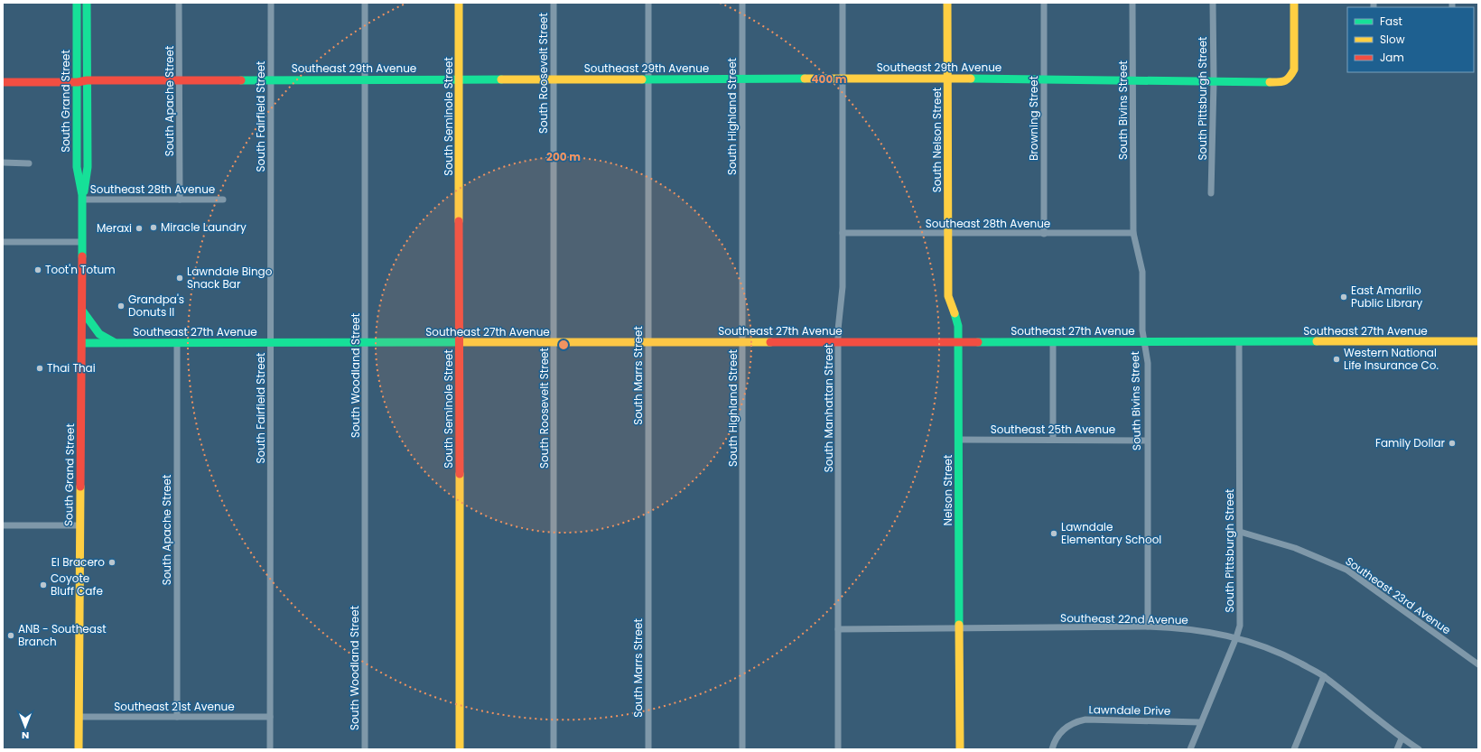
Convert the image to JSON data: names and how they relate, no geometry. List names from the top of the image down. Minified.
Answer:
{"streets":{"street":["Southeast 29th Avenue","South Roosevelt Street","South Pittsburgh Street","South Grand Street","South Apache Street","South Bivins Street","South Fairfield Street","South Seminole Street","South Highland Street","Browning Street","South Nelson Street","Southeast 28th Avenue","Southeast 27th Avenue","South Woodland Street","South Marrs Street","South Manhattan Street","Southeast 25th Avenue","Nelson Street","Southeast 23rd Avenue","Southeast 22nd Avenue","Southeast 21st Avenue","Lawndale Drive"]},"crossings":[["Southeast 29th Avenue","South Roosevelt Street"],["Southeast 29th Avenue","South Pittsburgh Street"],["Southeast 29th Avenue","South Grand Street"],["Southeast 29th Avenue","South Apache Street"],["Southeast 29th Avenue","South Bivins Street"],["Southeast 29th Avenue","South Fairfield Street"],["Southeast 29th Avenue","South Seminole Street"],["Southeast 29th Avenue","South Highland Street"],["Southeast 29th Avenue","Browning Street"],["Southeast 29th Avenue","South Nelson Street"],["Southeast 29th Avenue","South Woodland Street"],["Southeast 29th Avenue","South Marrs Street"],["Southeast 29th Avenue","South Manhattan Street"],["South Roosevelt Street","Southeast 27th Avenue"],["South Pittsburgh Street","Southeast 27th Avenue"],["South Pittsburgh Street","Southeast 23rd Avenue"],["South Pittsburgh Street","Southeast 22nd Avenue"],["South Pittsburgh Street","Lawndale Drive"],["South Grand Street","Southeast 28th Avenue"],["South Grand Street","Southeast 27th Avenue"],["South Grand Street","Southeast 21st Avenue"],["South Apache Street","Southeast 28th Avenue"],["South Apache Street","Southeast 27th Avenue"],["South Apache Street","Southeast 21st Avenue"],["South Bivins Street","Southeast 28th Avenue"],["South Bivins Street","Southeast 27th Avenue"],["South Bivins Street","Southeast 25th Avenue"],["South Bivins Street","Southeast 22nd Avenue"],["South Fairfield Street","Southeast 27th Avenue"],["South Fairfield Street","Southeast 21st Avenue"],["South Seminole Street","Southeast 27th Avenue"],["South Highland Street","Southeast 27th Avenue"],["Browning Street","Southeast 28th Avenue"],["South Nelson Street","Southeast 28th Avenue"],["South Nelson Street","Nelson Street"],["Southeast 28th Avenue","South Manhattan Street"],["Southeast 28th Avenue","Nelson Street"],["Southeast 27th Avenue","South Woodland Street"],["Southeast 27th Avenue","South Marrs Street"],["Southeast 27th Avenue","South Manhattan Street"],["Southeast 27th Avenue","Nelson Street"],["South Manhattan Street","Southeast 22nd Avenue"],["Southeast 25th Avenue","Nelson Street"],["Nelson Street","Southeast 22nd Avenue"]],"places":["Miracle Laundry","Meraxi","Toot'n Totum","Lawndale Bingo Snack Bar","East Amarillo Public Library","Grandpa's Donuts II","Western National Life Insurance Co.","Thai Thai","Family Dollar","Lawndale Elementary School","El Bracero","Coyote Bluff Cafe","ANB - Southeast Branch"],"legend":["Fast","Slow","Jam"],"north":"bottom","rings":["400 m","200 m"]}
